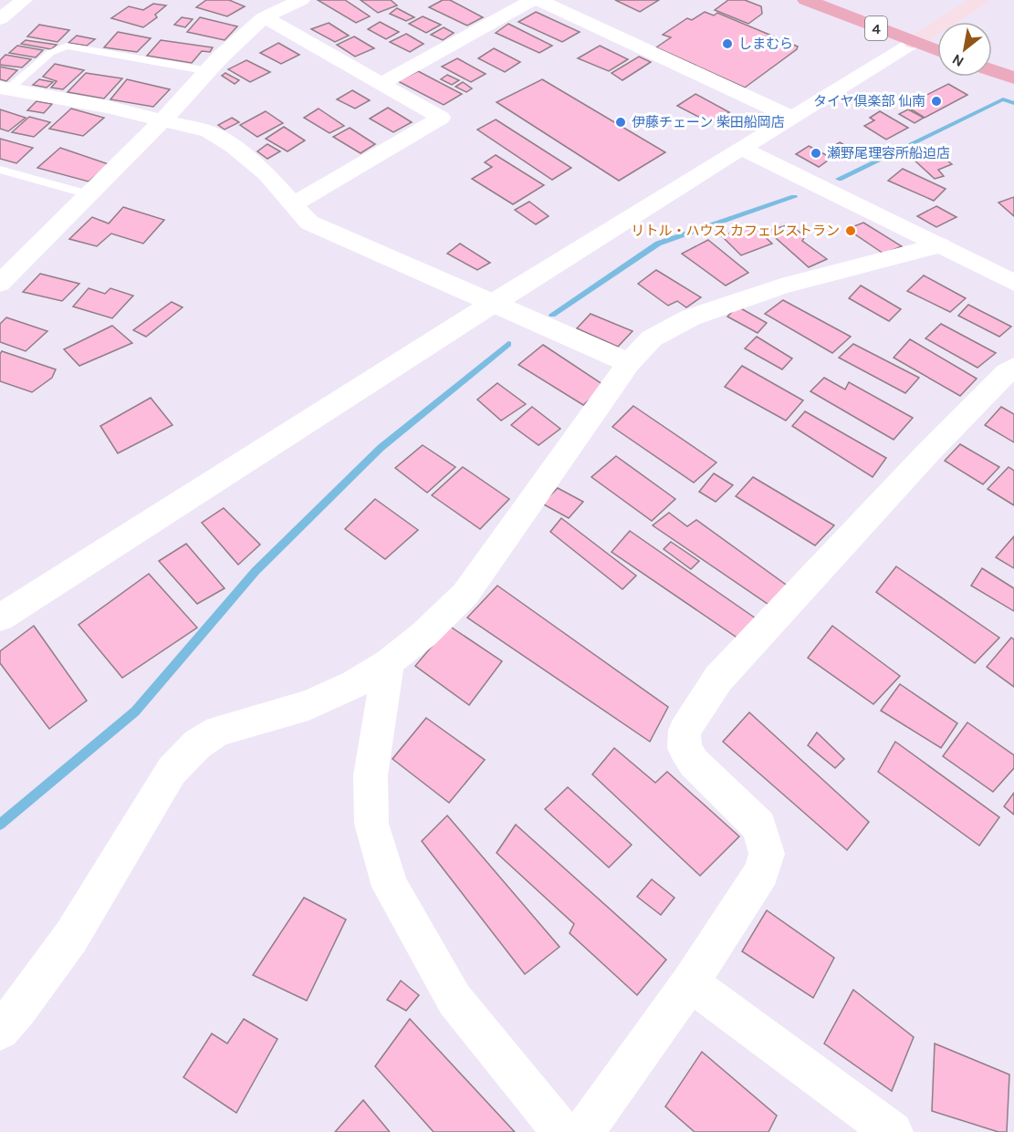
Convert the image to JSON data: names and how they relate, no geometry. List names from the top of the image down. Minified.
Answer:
{"streets":{"highway":["4"]},"places":["しまむら","タイヤ倶楽部 仙南","伊藤チェーン 柴田船岡店","瀬野尾理容所船迫店","リトル・ハウス カフェレストラン"],"north":"bottom left"}
